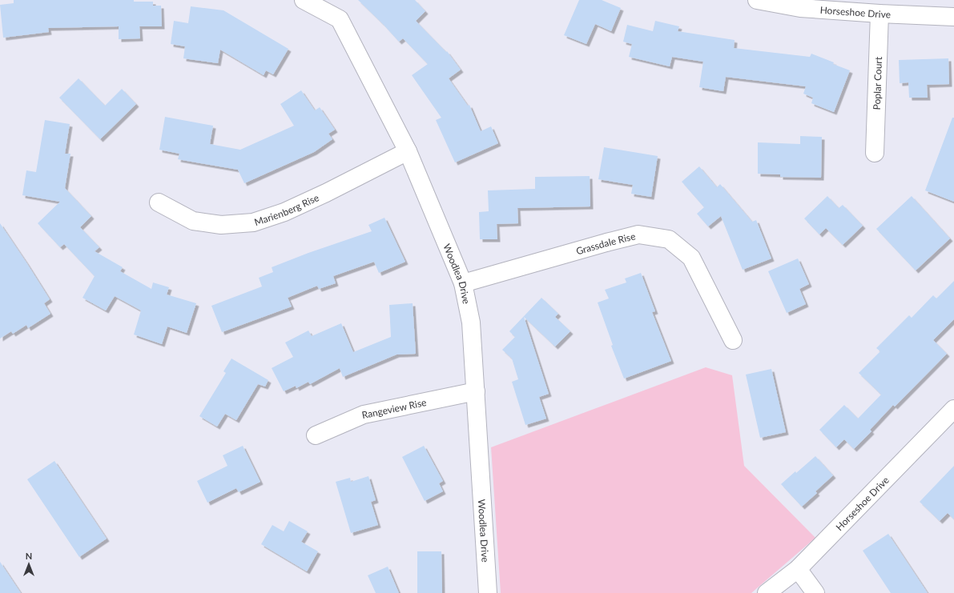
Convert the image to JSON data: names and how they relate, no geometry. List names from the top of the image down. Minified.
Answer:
{"streets":{"street":["Horseshoe Drive","Poplar Court","Marienberg Rise","Grassdale Rise","Woodlea Drive","Rangeview Rise"]},"crossings":[["Horseshoe Drive","Poplar Court"],["Marienberg Rise","Woodlea Drive"],["Grassdale Rise","Woodlea Drive"],["Woodlea Drive","Rangeview Rise"]],"north":"top"}
